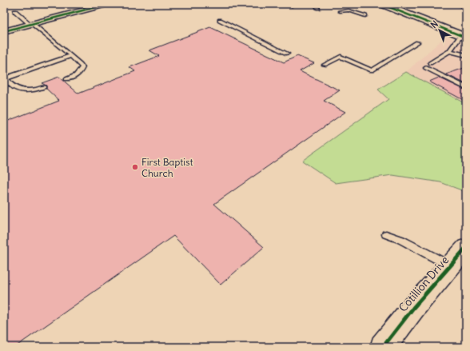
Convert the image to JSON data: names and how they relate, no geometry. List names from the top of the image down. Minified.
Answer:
{"streets":{"street":["Cotillion Drive"]},"places":["First Baptist Church"],"north":"top left"}
